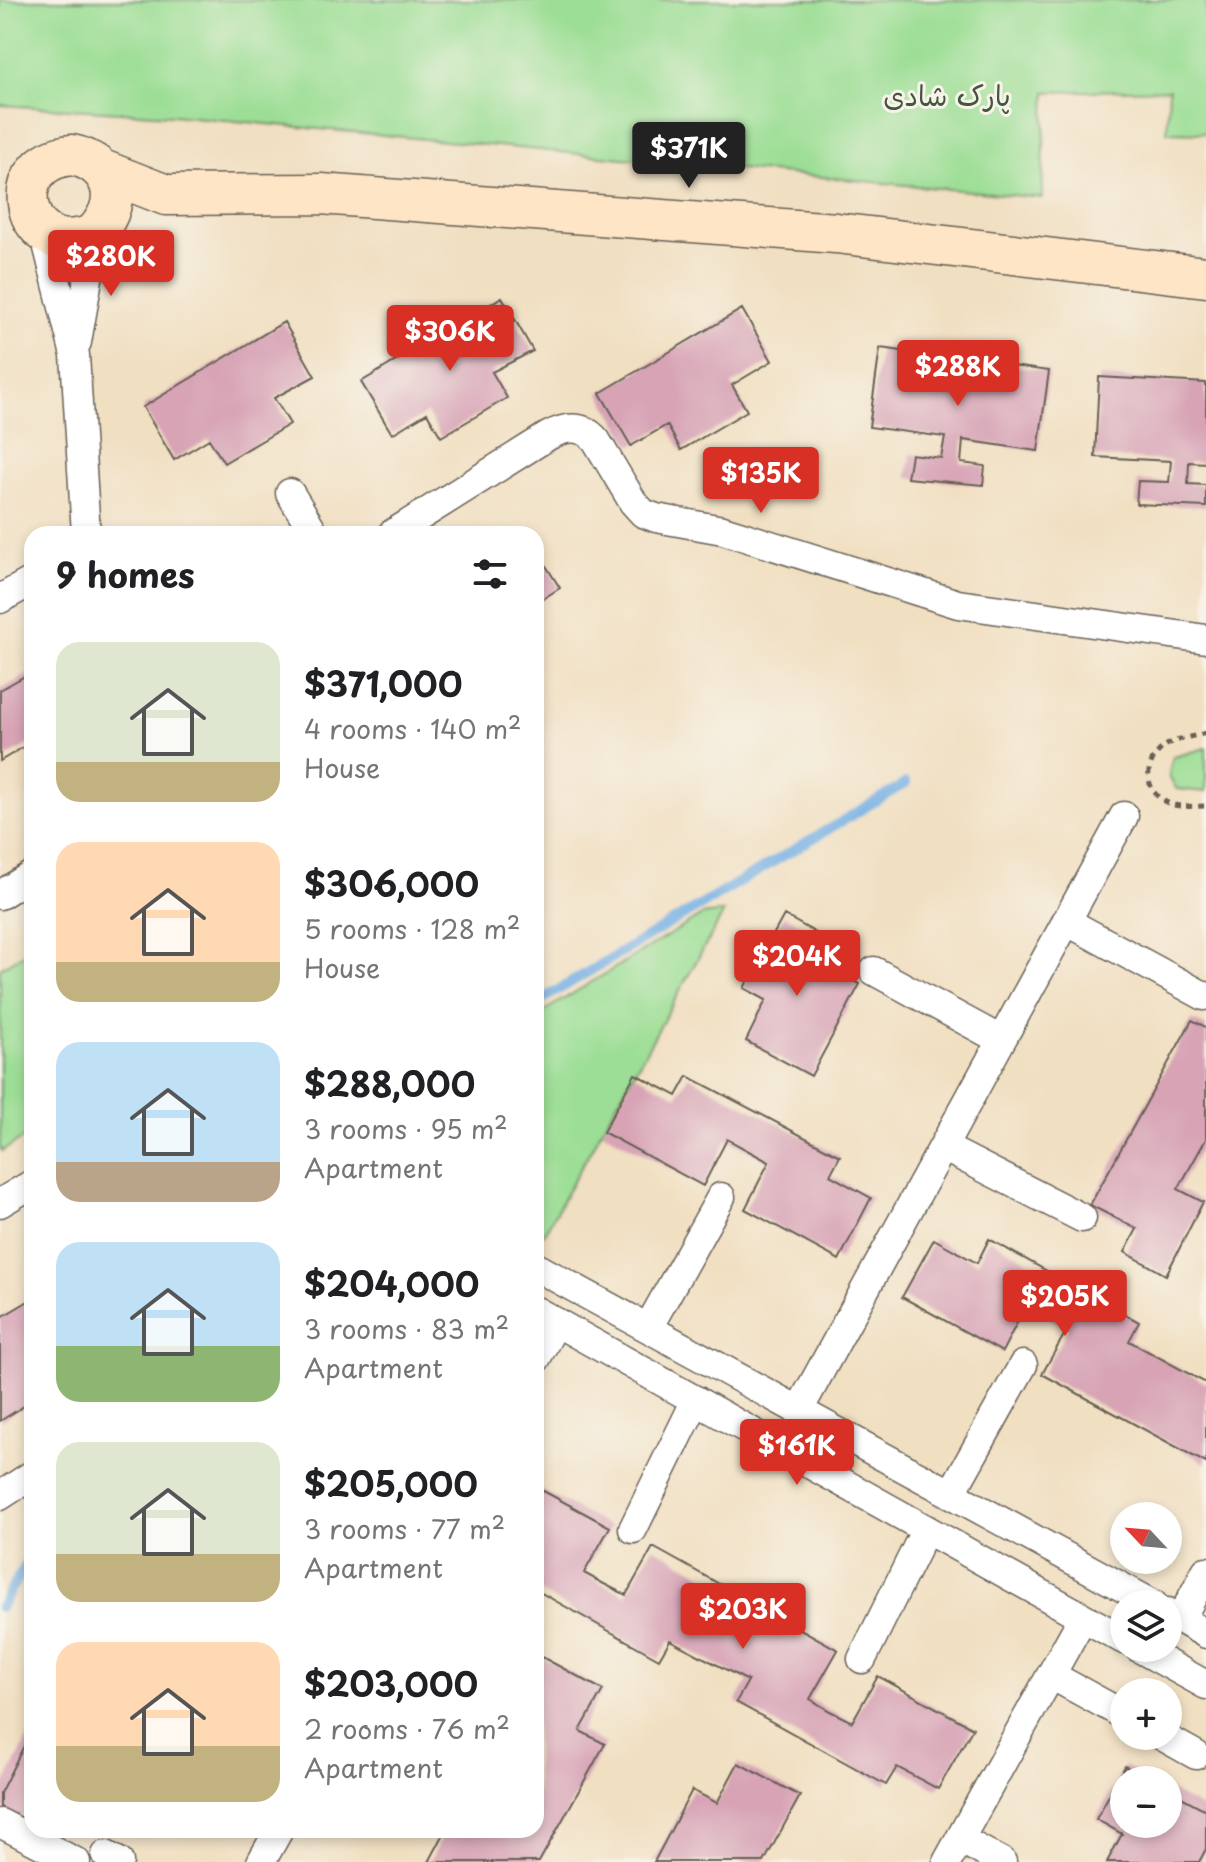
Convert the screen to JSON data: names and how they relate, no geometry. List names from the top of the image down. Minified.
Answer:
{"parks":["پارک شادی"],"north":"top left","page":{"price":["$371K","$280K","$306K","$288K","$135K","$204K","$205K","$161K","$203K"],"heading":"9 homes","list":[{"name":"$371,000","note":"4 rooms · 140 m² · House"},{"name":"$306,000","note":"5 rooms · 128 m² · House"},{"name":"$288,000","note":"3 rooms · 95 m² · Apartment"},{"name":"$204,000","note":"3 rooms · 83 m² · Apartment"},{"name":"$205,000","note":"3 rooms · 77 m² · Apartment"},{"name":"$203,000","note":"2 rooms · 76 m² · Apartment"}],"map_buttons":["+","−"]}}
